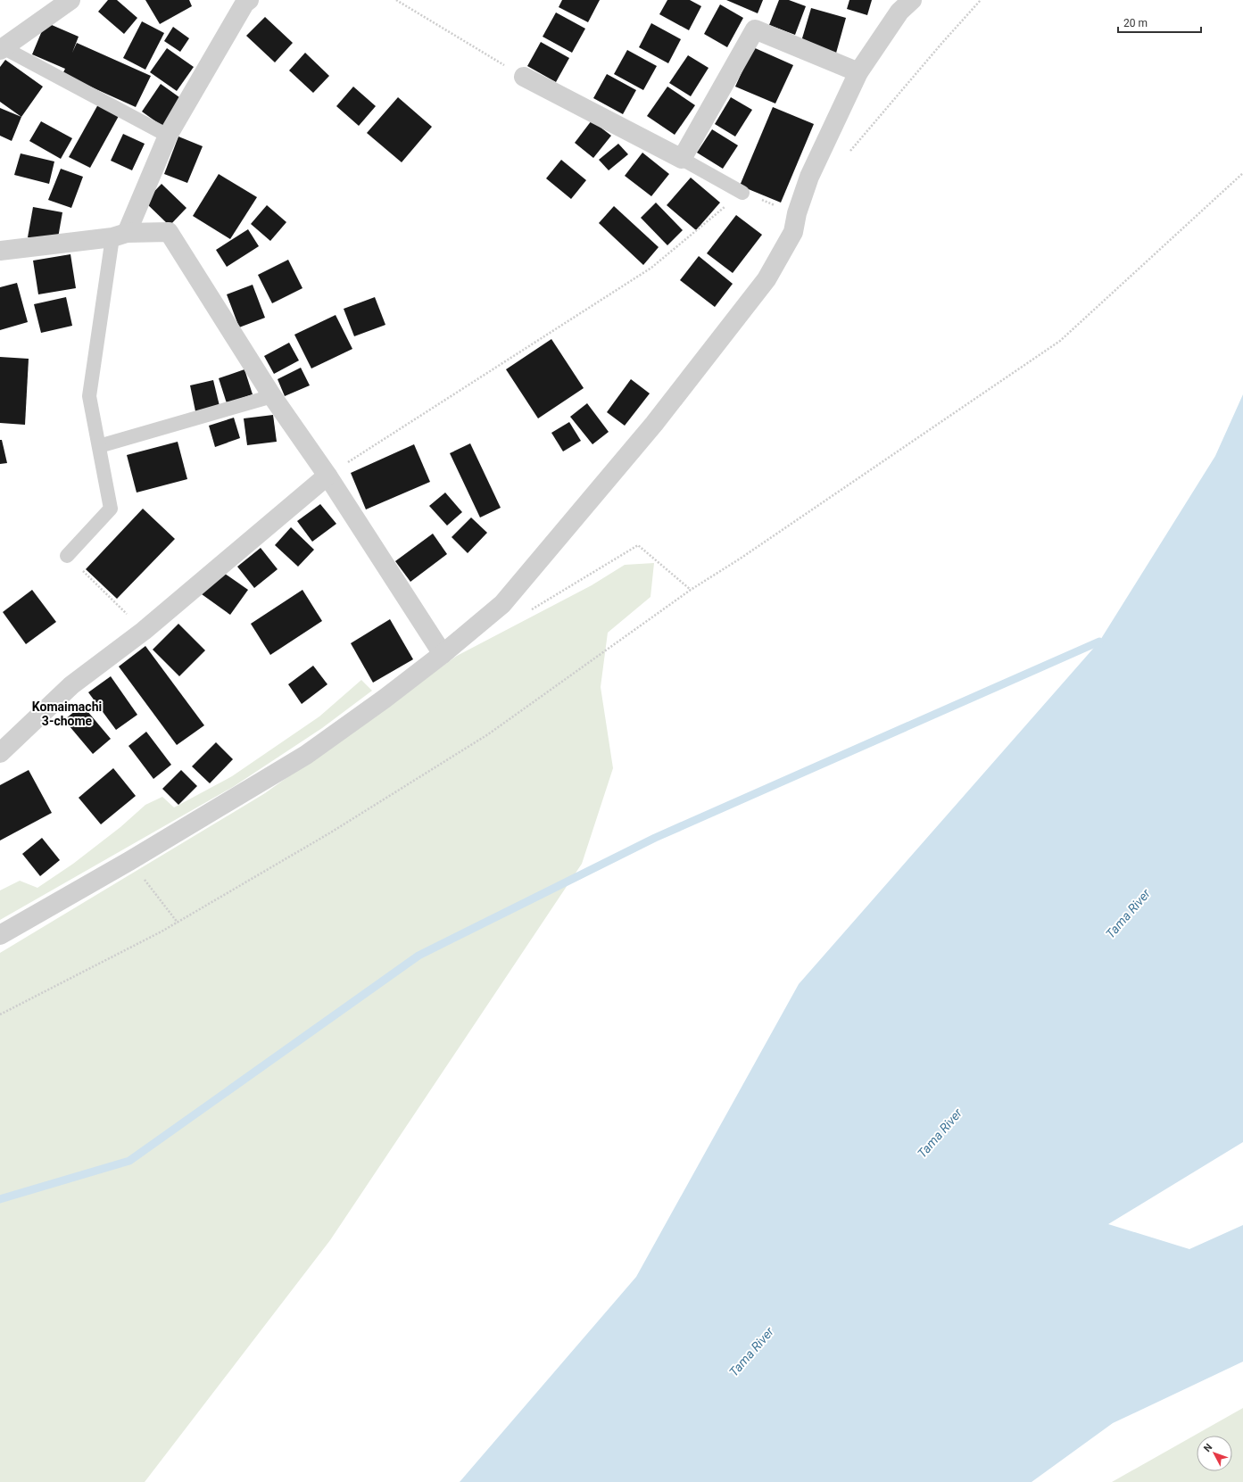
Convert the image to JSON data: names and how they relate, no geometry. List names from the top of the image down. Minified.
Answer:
{"districts":["Komaimachi 3-chome"],"water":["Tama River"],"scale_bar":"20 m","north":"top left"}
